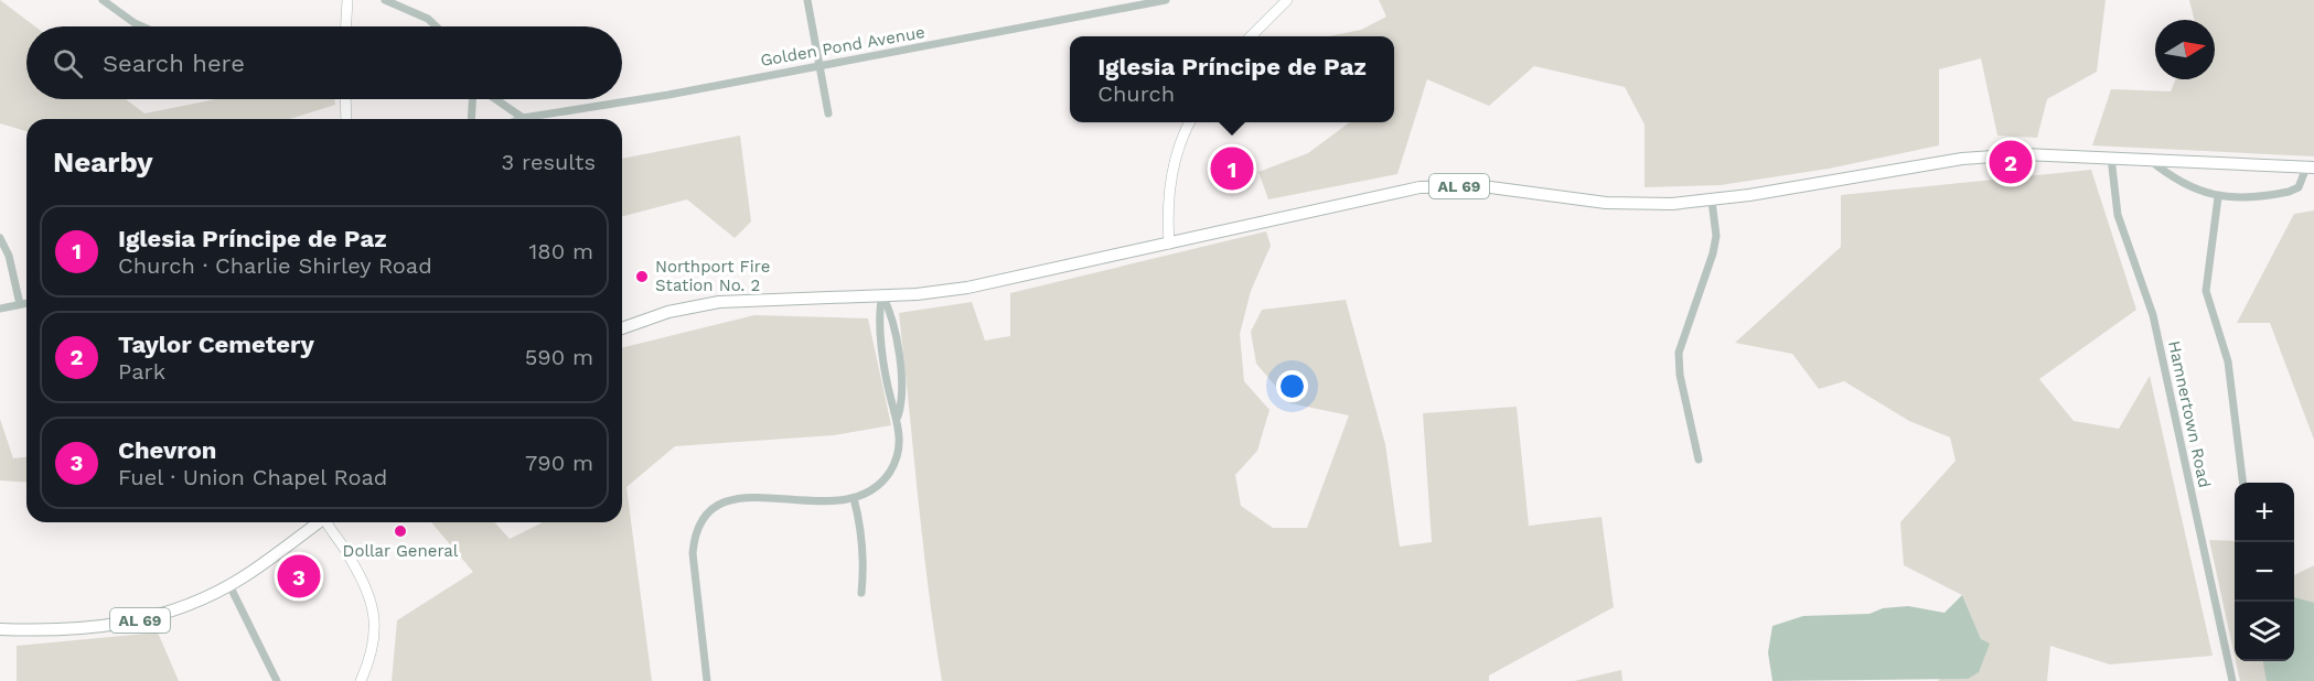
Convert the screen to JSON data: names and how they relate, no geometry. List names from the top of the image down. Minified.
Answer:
{"streets":{"main road":["AL 69"],"street":["Golden Pond Avenue","Hamnertown Road"]},"crossings":[["AL 69","Hamnertown Road"]],"places":["Northport Fire Station No. 2","Dollar General"],"north":"right","page":{"search":"Search here","popup":["Iglesia Príncipe de Paz","Church"],"heading":["Nearby","3 results"],"pins":["2","1","3"],"list":[{"mark":"1","name":"Iglesia Príncipe de Paz","note":"Church · Charlie Shirley Road","value":"180 m"},{"mark":"2","name":"Taylor Cemetery","note":"Park","value":"590 m"},{"mark":"3","name":"Chevron","note":"Fuel · Union Chapel Road","value":"790 m"}],"map_buttons":["+","−"]}}
